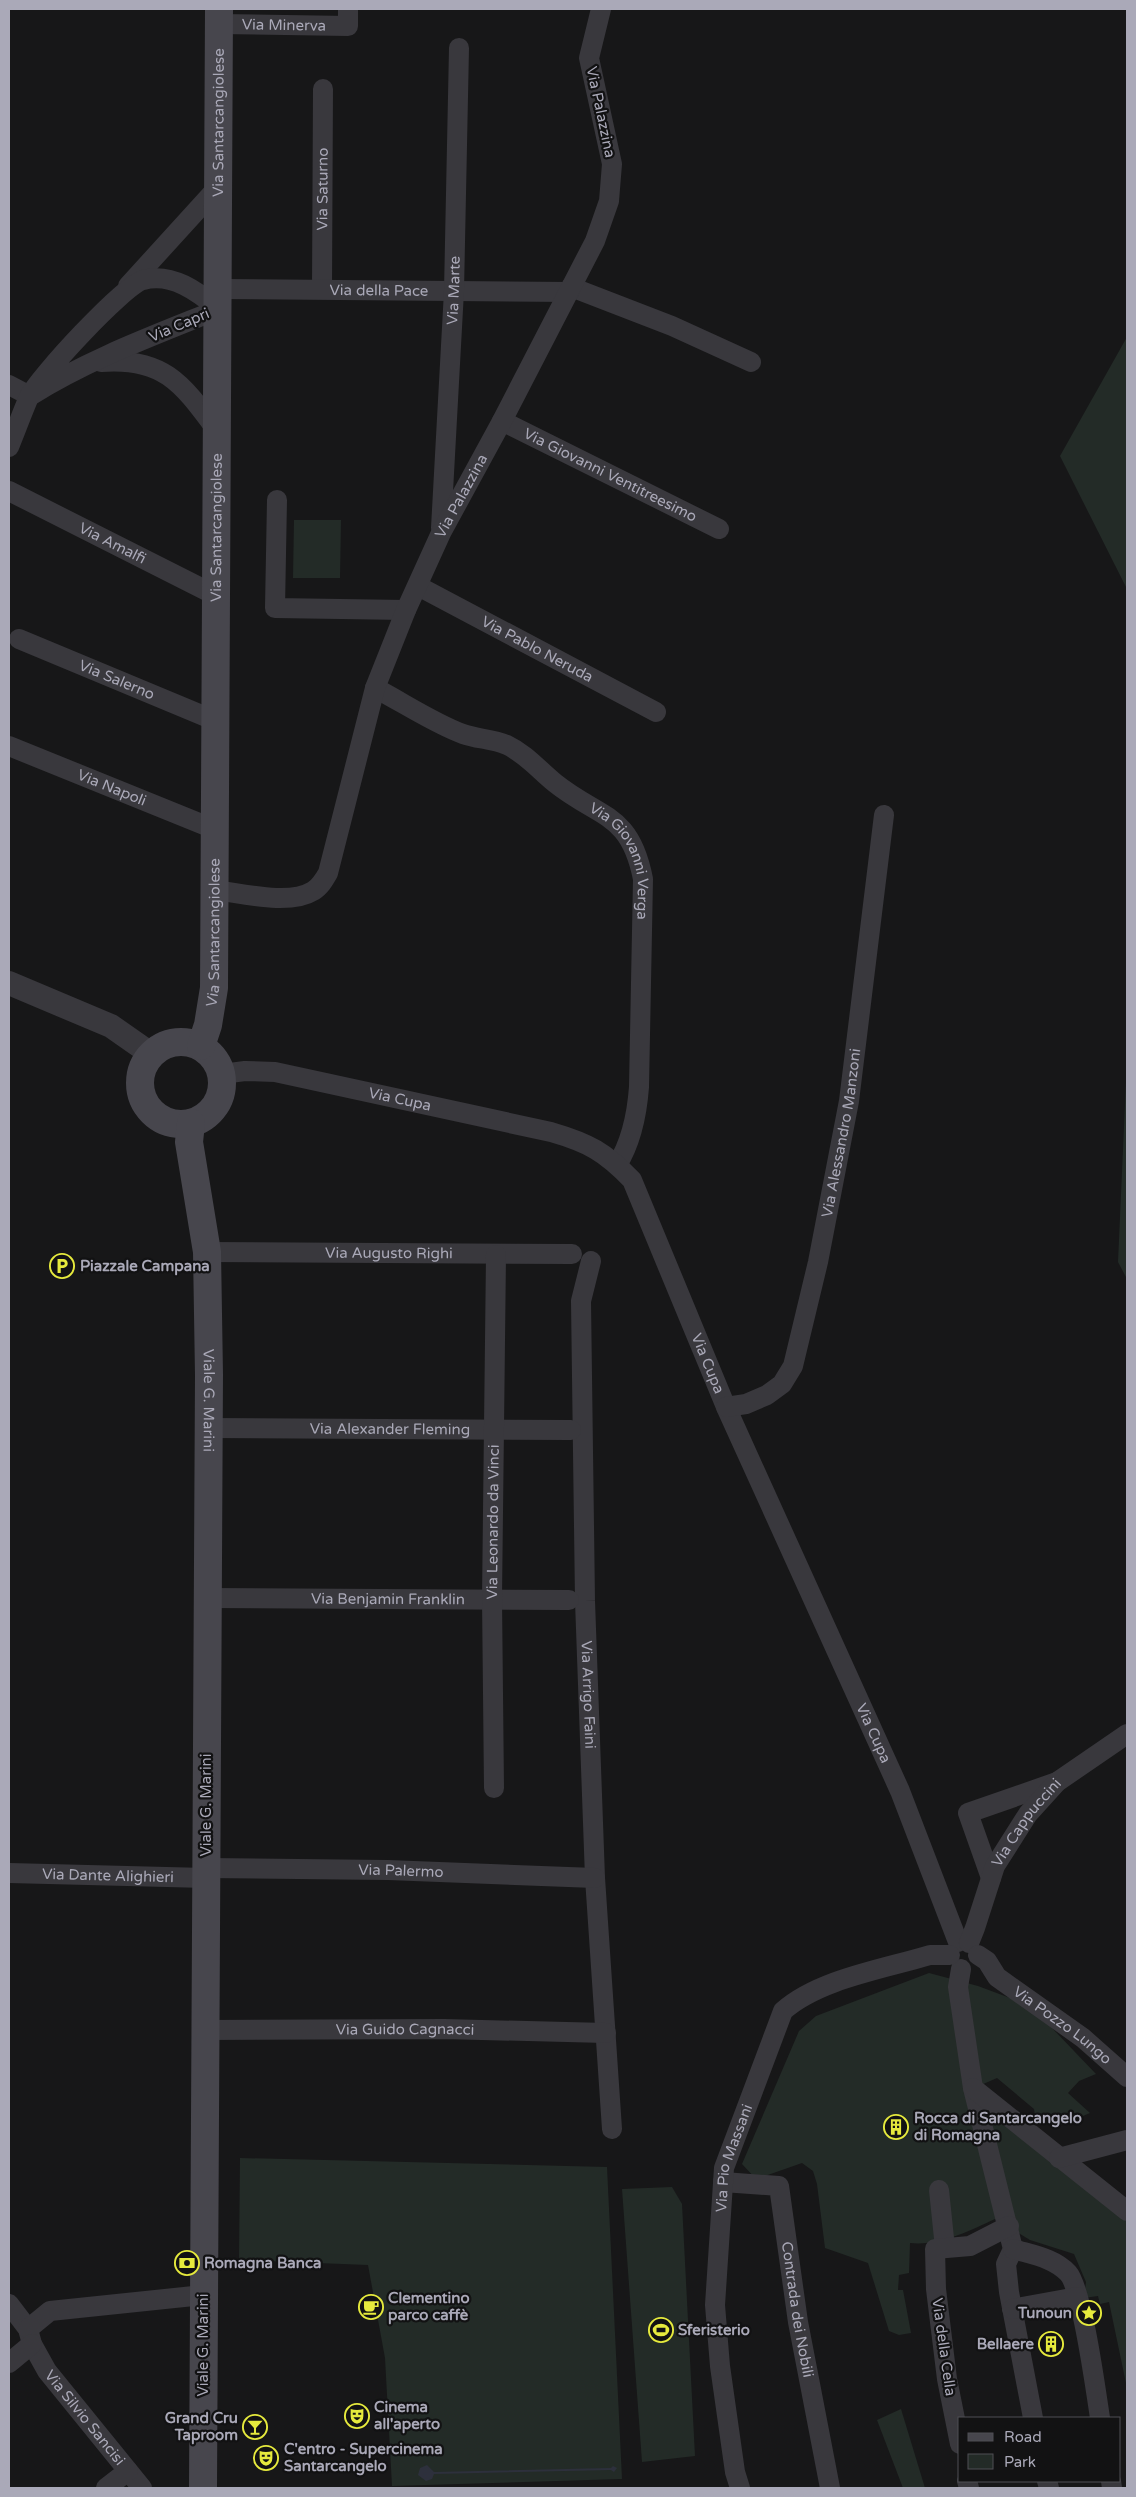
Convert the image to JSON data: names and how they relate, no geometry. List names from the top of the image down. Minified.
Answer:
{"streets":{"main road":["Via Santarcangiolese","Viale G. Marini"],"street":["Via Minerva","Via Palazzina","Via Saturno","Via della Pace","Via Marte","Via Capri","Via Giovanni Ventitreesimo","Via Amalfi","Via Pablo Neruda","Via Salerno","Via Napoli","Via Giovanni Verga","Via Cupa","Via Alessandro Manzoni","Via Augusto Righi","Via Alexander Fleming","Via Leonardo da Vinci","Via Benjamin Franklin","Via Arrigo Faini","Via Cappuccini","Via Palermo","Via Dante Alighieri","Via Pozzo Lungo","Via Guido Cagnacci","Via Pio Massani","Contrada dei Nobili","Via della Cella","Via Silvio Sancisi"]},"crossings":[["Via Minerva","Via Santarcangiolese"],["Via Palazzina","Via Santarcangiolese"],["Via Palazzina","Via della Pace"],["Via Palazzina","Via Marte"],["Via Palazzina","Via Giovanni Ventitreesimo"],["Via Palazzina","Via Pablo Neruda"],["Via Palazzina","Via Giovanni Verga"],["Via Santarcangiolese","Via della Pace"],["Via Santarcangiolese","Via Capri"],["Via Santarcangiolese","Via Amalfi"],["Via Santarcangiolese","Via Salerno"],["Via Santarcangiolese","Via Napoli"],["Via Santarcangiolese","Via Cupa"],["Via Santarcangiolese","Viale G. Marini"],["Via Saturno","Via della Pace"],["Via della Pace","Via Marte"],["Via della Pace","Via Capri"],["Via Giovanni Verga","Via Cupa"],["Via Cupa","Via Alessandro Manzoni"],["Via Cupa","Viale G. Marini"],["Via Cupa","Via Cappuccini"],["Via Cupa","Via Pozzo Lungo"],["Via Cupa","Via Pio Massani"],["Via Augusto Righi","Viale G. Marini"],["Via Augusto Righi","Via Leonardo da Vinci"],["Via Augusto Righi","Via Arrigo Faini"],["Viale G. Marini","Via Alexander Fleming"],["Viale G. Marini","Via Benjamin Franklin"],["Viale G. Marini","Via Palermo"],["Viale G. Marini","Via Dante Alighieri"],["Viale G. Marini","Via Guido Cagnacci"],["Via Alexander Fleming","Via Leonardo da Vinci"],["Via Leonardo da Vinci","Via Benjamin Franklin"],["Via Arrigo Faini","Via Palermo"],["Via Arrigo Faini","Via Guido Cagnacci"],["Via Cappuccini","Via Pozzo Lungo"],["Via Cappuccini","Via Pio Massani"],["Via Palermo","Via Dante Alighieri"],["Via Pozzo Lungo","Via Pio Massani"],["Via Pio Massani","Contrada dei Nobili"]],"places":{"parking":["Piazzale Campana"],"building":["Rocca di Santarcangelo di Romagna","Bellaere"],"bank":["Romagna Banca"],"cafe":["Clementino parco caffè"],"place":["Tunoun"],"sports":["Sferisterio"],"theatre":["Cinema all'aperto","C'entro - Supercinema Santarcangelo"],"bar":["Grand Cru Taproom"]},"legend":["Road","Park"]}
